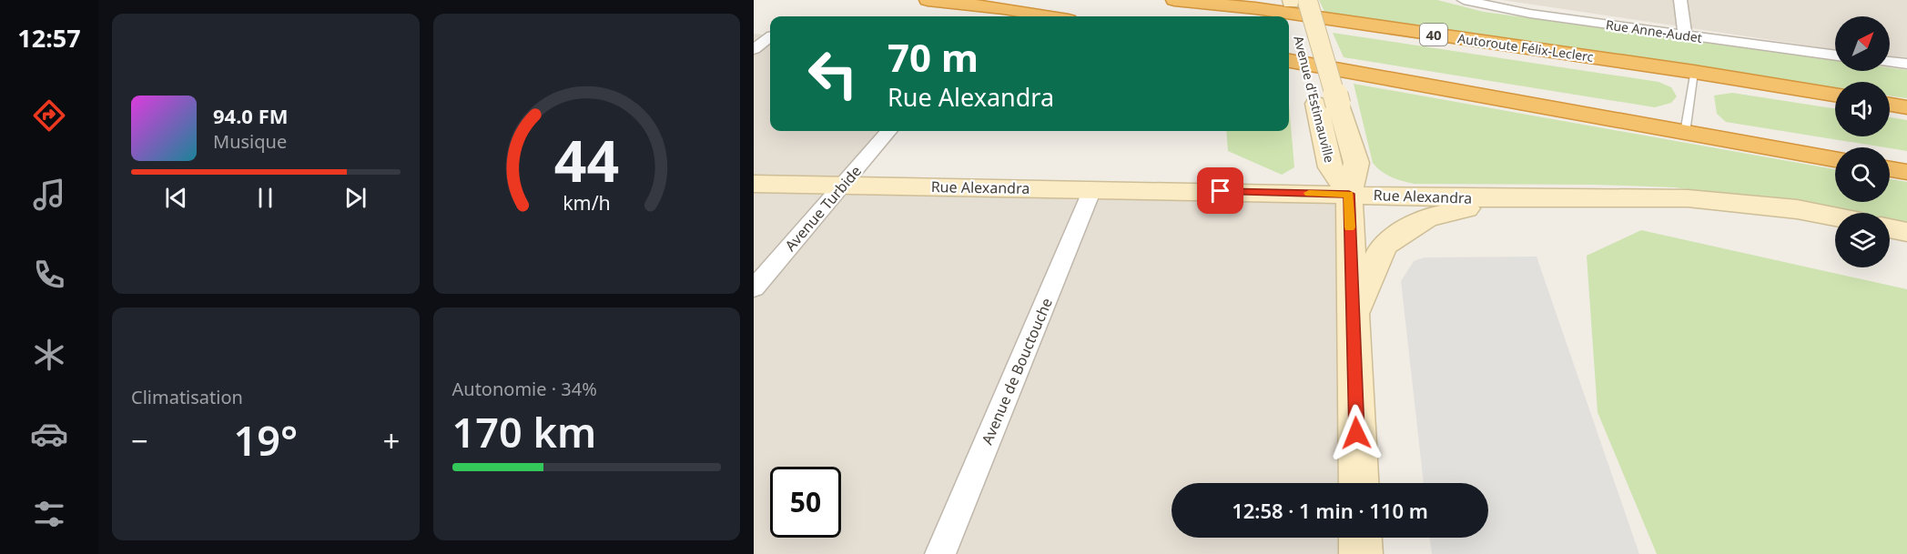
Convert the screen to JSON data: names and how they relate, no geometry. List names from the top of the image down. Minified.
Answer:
{"streets":{"highway":["40","Autoroute Félix-Leclerc"],"main road":["Avenue d'Estimauville","Rue Alexandra"],"street":["Rue Anne-Audet","Avenue Turbide","Avenue de Bouctouche"]},"crossings":[["Avenue d'Estimauville","Rue Alexandra"],["Rue Alexandra","Avenue Turbide"],["Rue Alexandra","Avenue de Bouctouche"]],"north":"top right","page":{"tabs":"12:57","turn":["70 m","Rue Alexandra"],"song":["94.0 FM","Musique"],"tile":["Climatisation",["Autonomie · 34%","170 km"]],"heat":["−","19°","+"],"limit":"50","trip":"12:58 · 1 min · 110 m","gauge":["44","km/h"]}}
